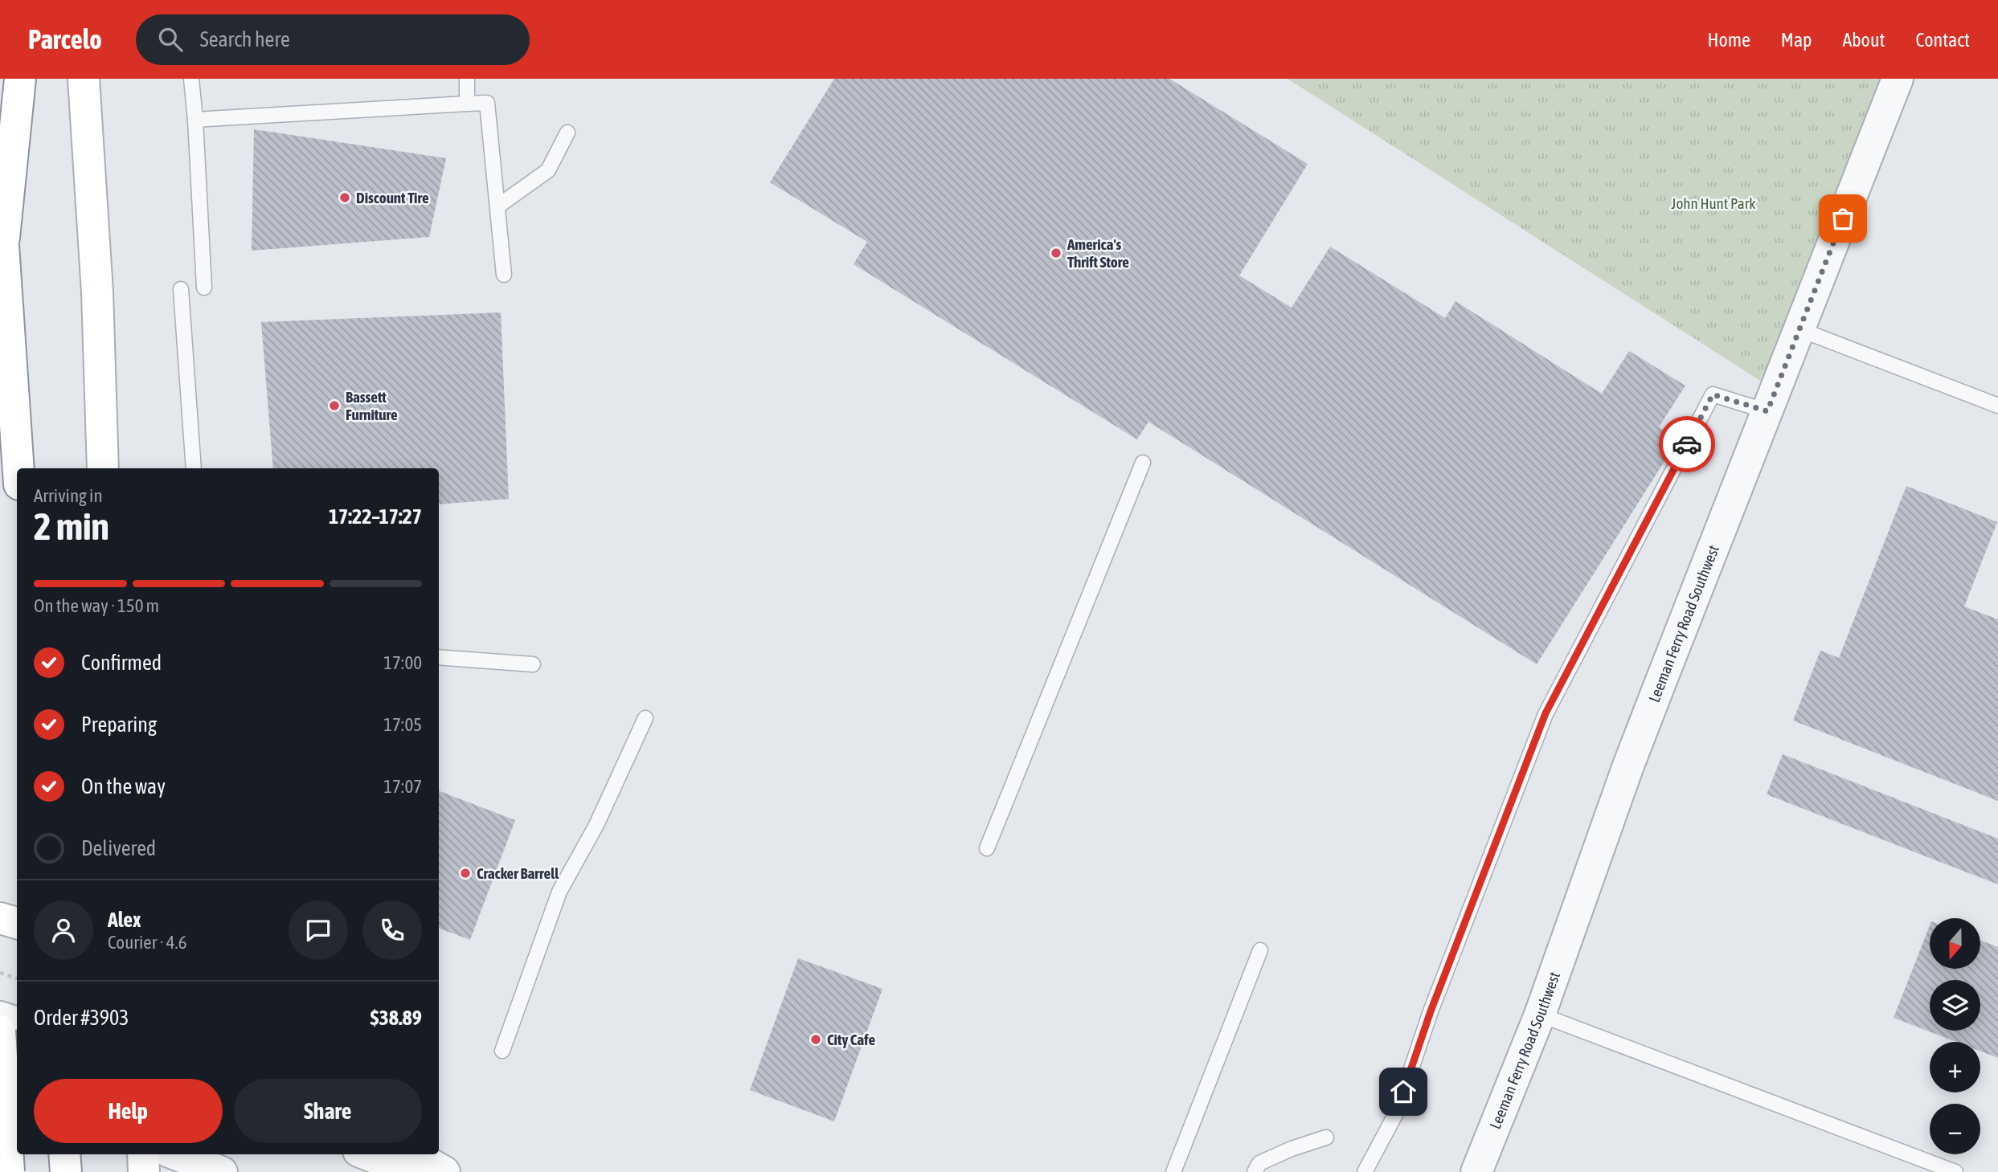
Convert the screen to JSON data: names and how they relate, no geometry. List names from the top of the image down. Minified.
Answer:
{"streets":{"street":["Leeman Ferry Road Southwest"]},"parks":["John Hunt Park"],"places":["Discount Tire","America's Thrift Store","Bassett Furniture","Cracker Barrell","City Cafe"],"north":"bottom","page":{"header":"Parcelo","search":"Search here","nav":["Home","Map","About","Contact"],"heading":["2 min","Arriving in","17:22–17:27"],"panel":["Alex","Courier · 4.6","Order #3903","$38.89"],"bar":"On the way · 150 m","list":[["Confirmed","17:00"],["Preparing","17:05"],["On the way","17:07"],"Delivered"],"map_buttons":["+","−"],"buttons":["Help","Share"]}}
